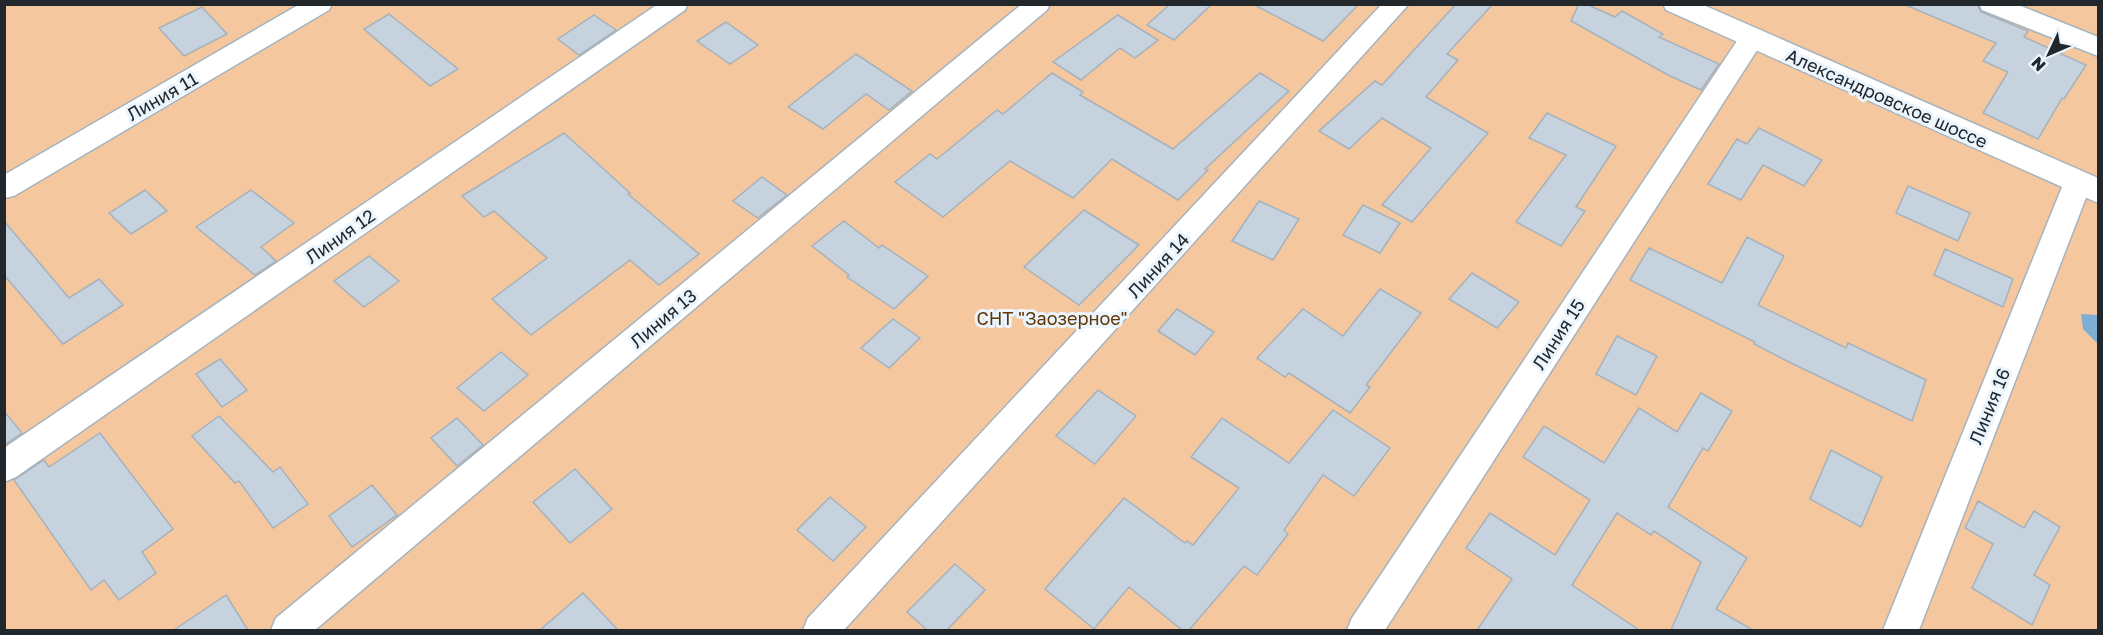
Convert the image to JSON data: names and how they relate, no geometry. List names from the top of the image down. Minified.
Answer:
{"streets":{"street":["Линия 11","Александровское шоссе","Линия 12","Линия 14","Линия 13","Линия 15","Линия 16"]},"crossings":[["Александровское шоссе","Линия 15"],["Александровское шоссе","Линия 16"]],"parks":["СНТ \"Заозерное\""],"north":"bottom left"}
